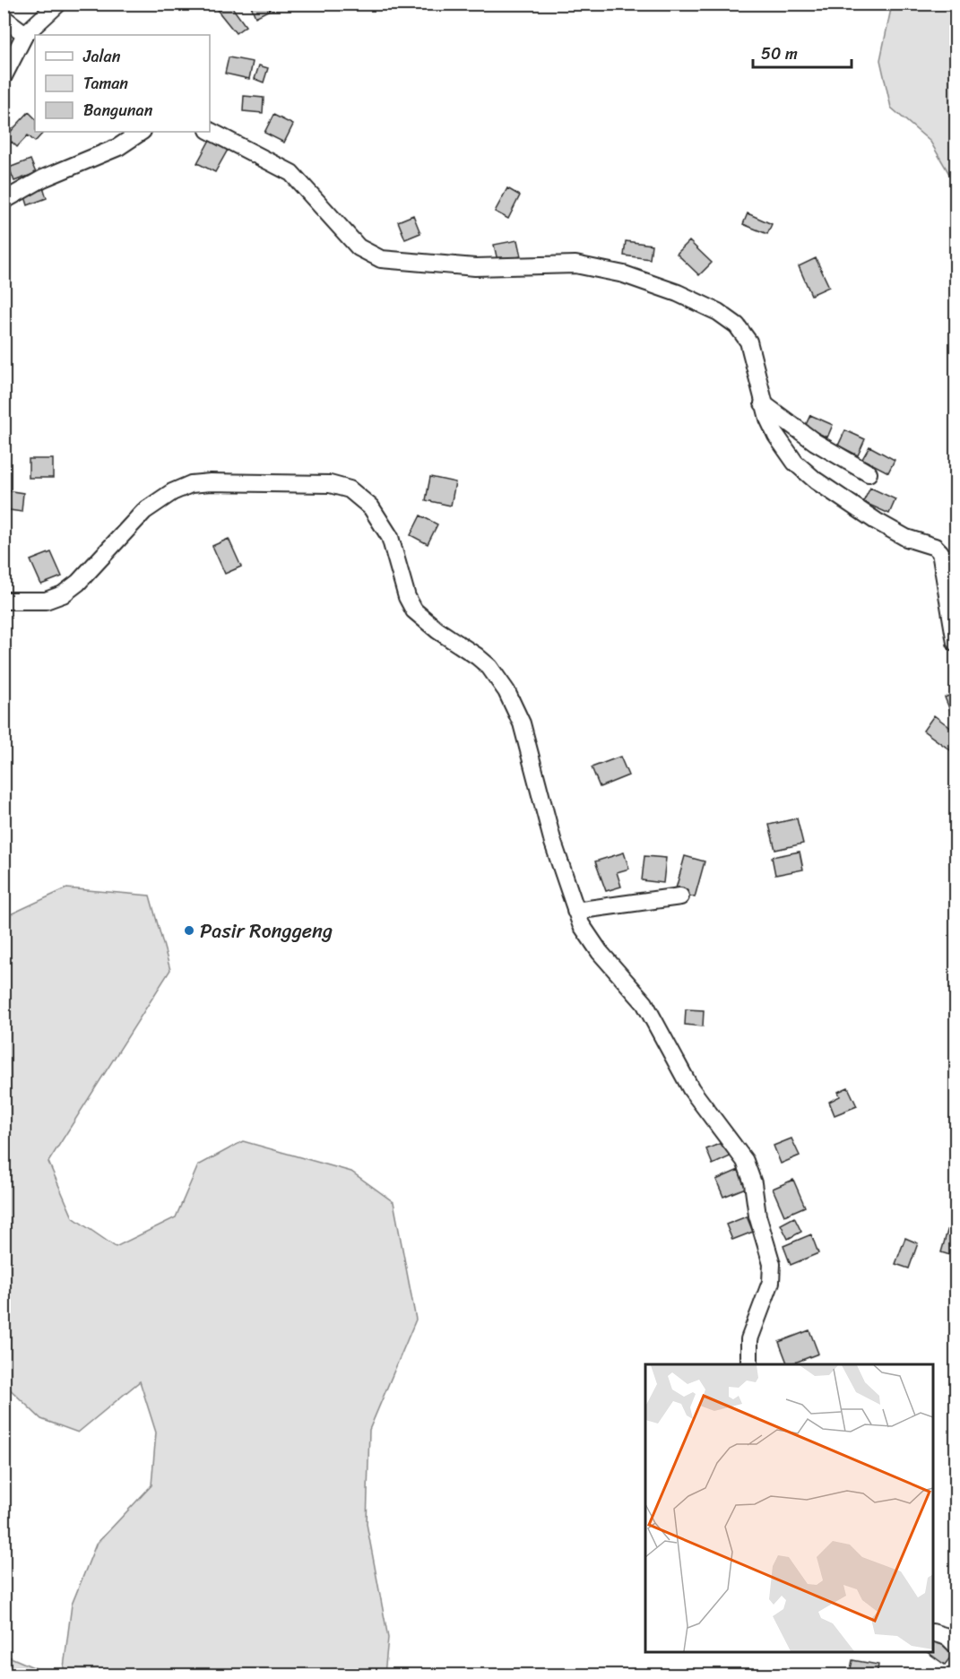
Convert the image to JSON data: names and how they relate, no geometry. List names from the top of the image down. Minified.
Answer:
{"places":["Pasir Ronggeng"],"legend":["Jalan","Taman","Bangunan"],"scale_bar":"50 m"}
